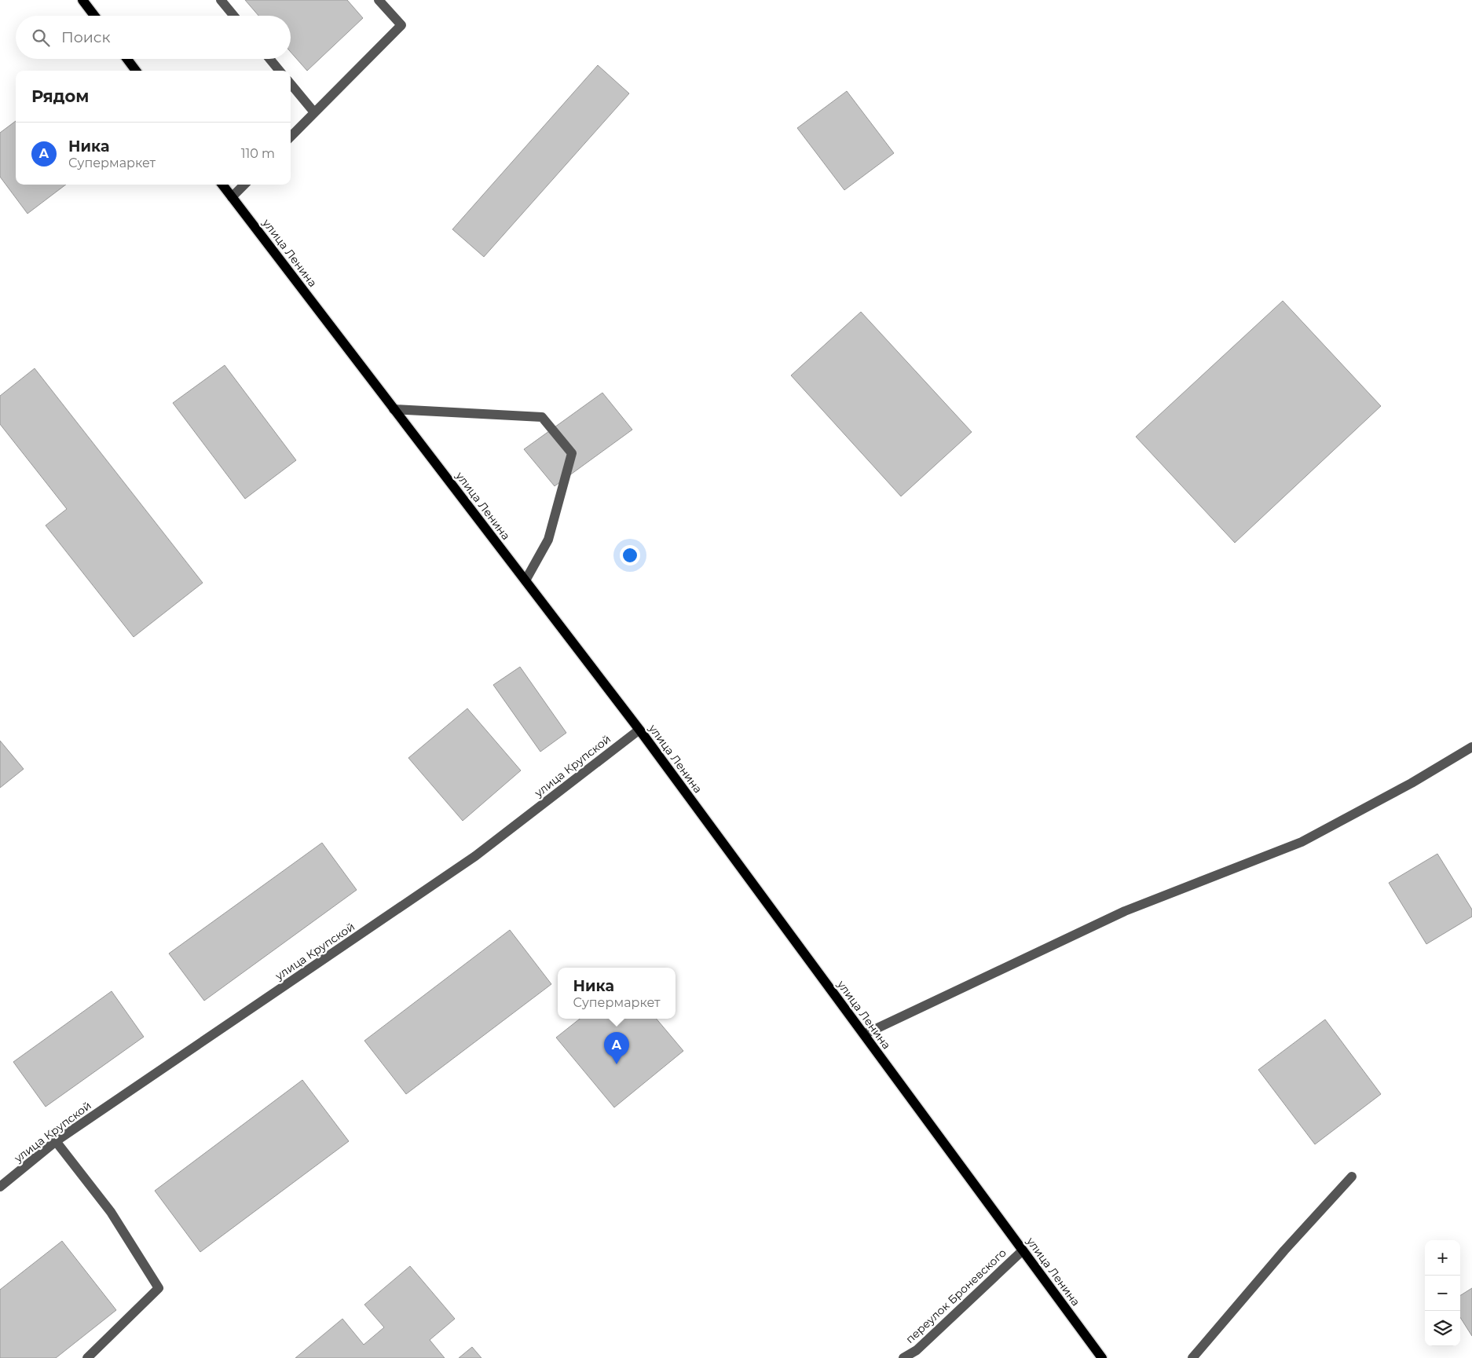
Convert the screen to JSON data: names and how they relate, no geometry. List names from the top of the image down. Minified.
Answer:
{"streets":{"main road":["улица Ленина"],"street":["улица Крупской","переулок Броневского"]},"crossings":[["улица Ленина","улица Крупской"],["улица Ленина","переулок Броневского"]],"page":{"search":"Поиск","heading":"Рядом","list":[{"mark":"A","name":"Ника","note":"Супермаркет","value":"110 m"}],"popup":["Ника","Супермаркет"],"pins":"A","map_buttons":["+","−"]}}
